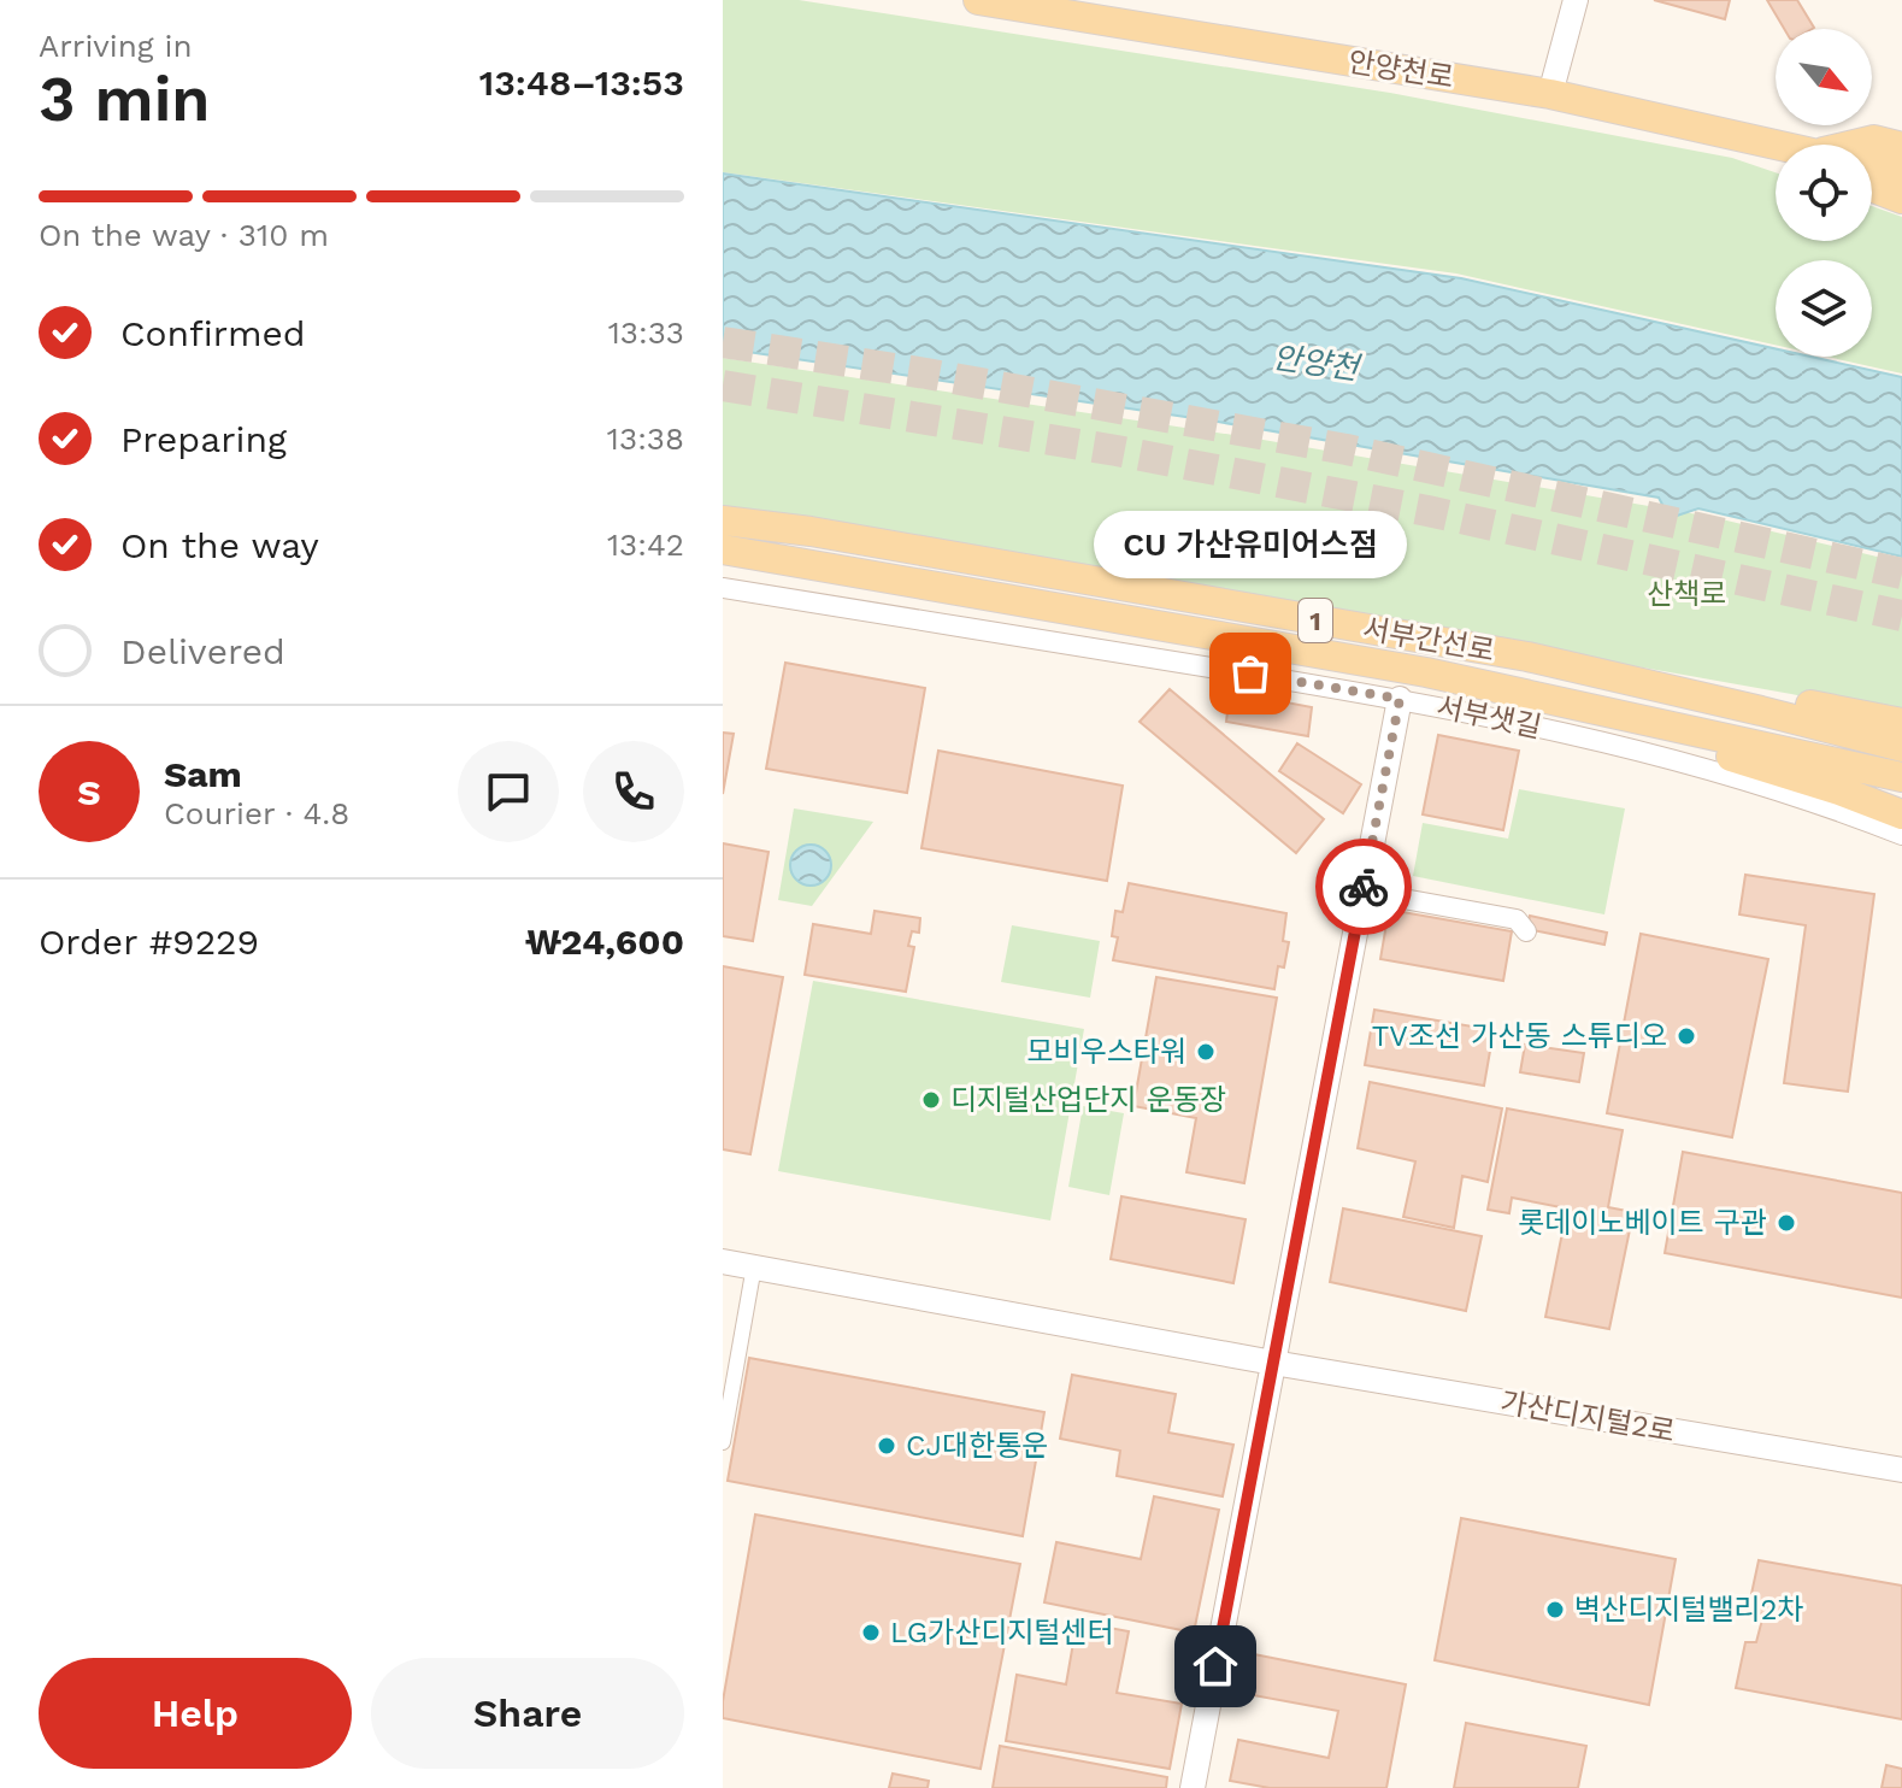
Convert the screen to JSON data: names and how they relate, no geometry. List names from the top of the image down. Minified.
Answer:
{"streets":{"main road":["안양천로","1","서부간선로"],"street":["서부샛길","가산디지털2로"]},"water":["안양천"],"parks":["산책로"],"places":["CU 가산유미어스점","TV조선 가산동 스튜디오","모비우스타워","디지털산업단지 운동장","롯데이노베이트 구관","CJ대한통운","벽산디지털밸리2차","LG가산디지털센터"],"north":"bottom right","page":{"heading":["3 min","Arriving in","13:48–13:53"],"panel":["Sam","Courier · 4.8","Order #9229","₩24,600"],"bar":"On the way · 310 m","list":[["Confirmed","13:33"],["Preparing","13:38"],["On the way","13:42"],"Delivered"],"bubble":"CU 가산유미어스점","round":"S","buttons":["Help","Share"]}}
